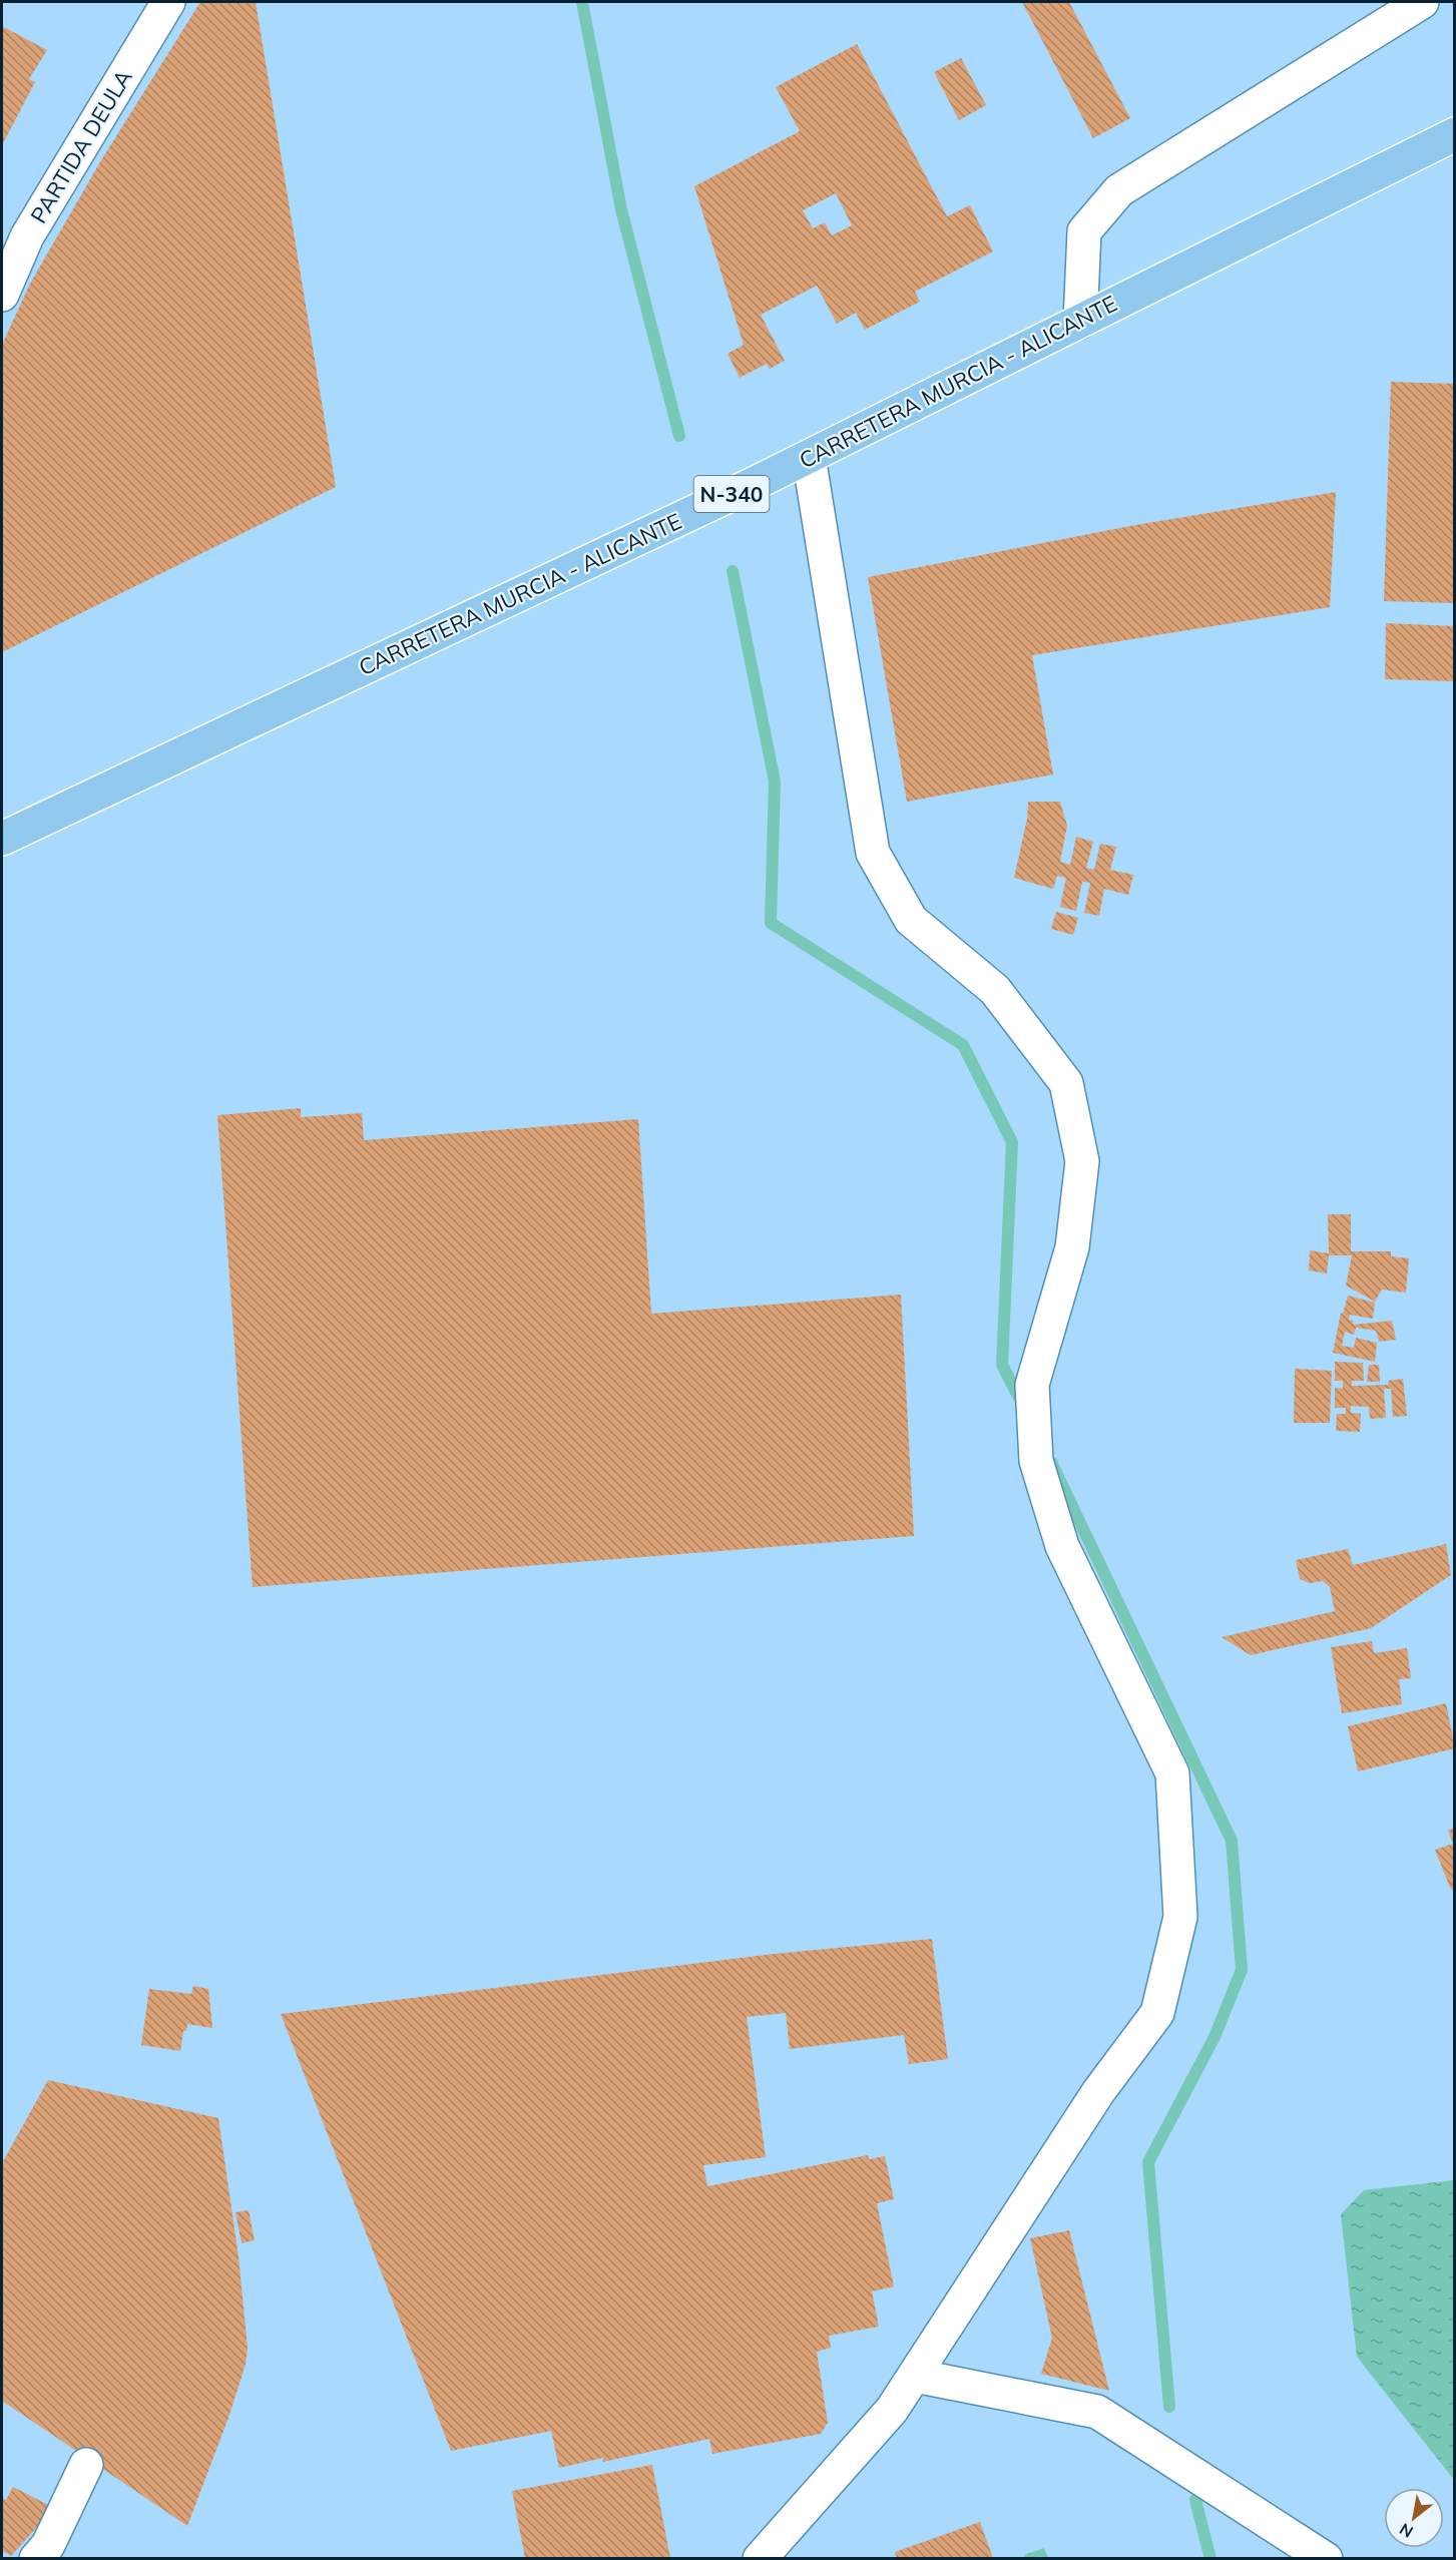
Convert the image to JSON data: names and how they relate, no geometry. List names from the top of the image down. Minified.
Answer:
{"streets":{"highway":["CARRETERA MURCIA - ALICANTE","N-340"],"street":["PARTIDA DEULA"]},"north":"bottom left"}
